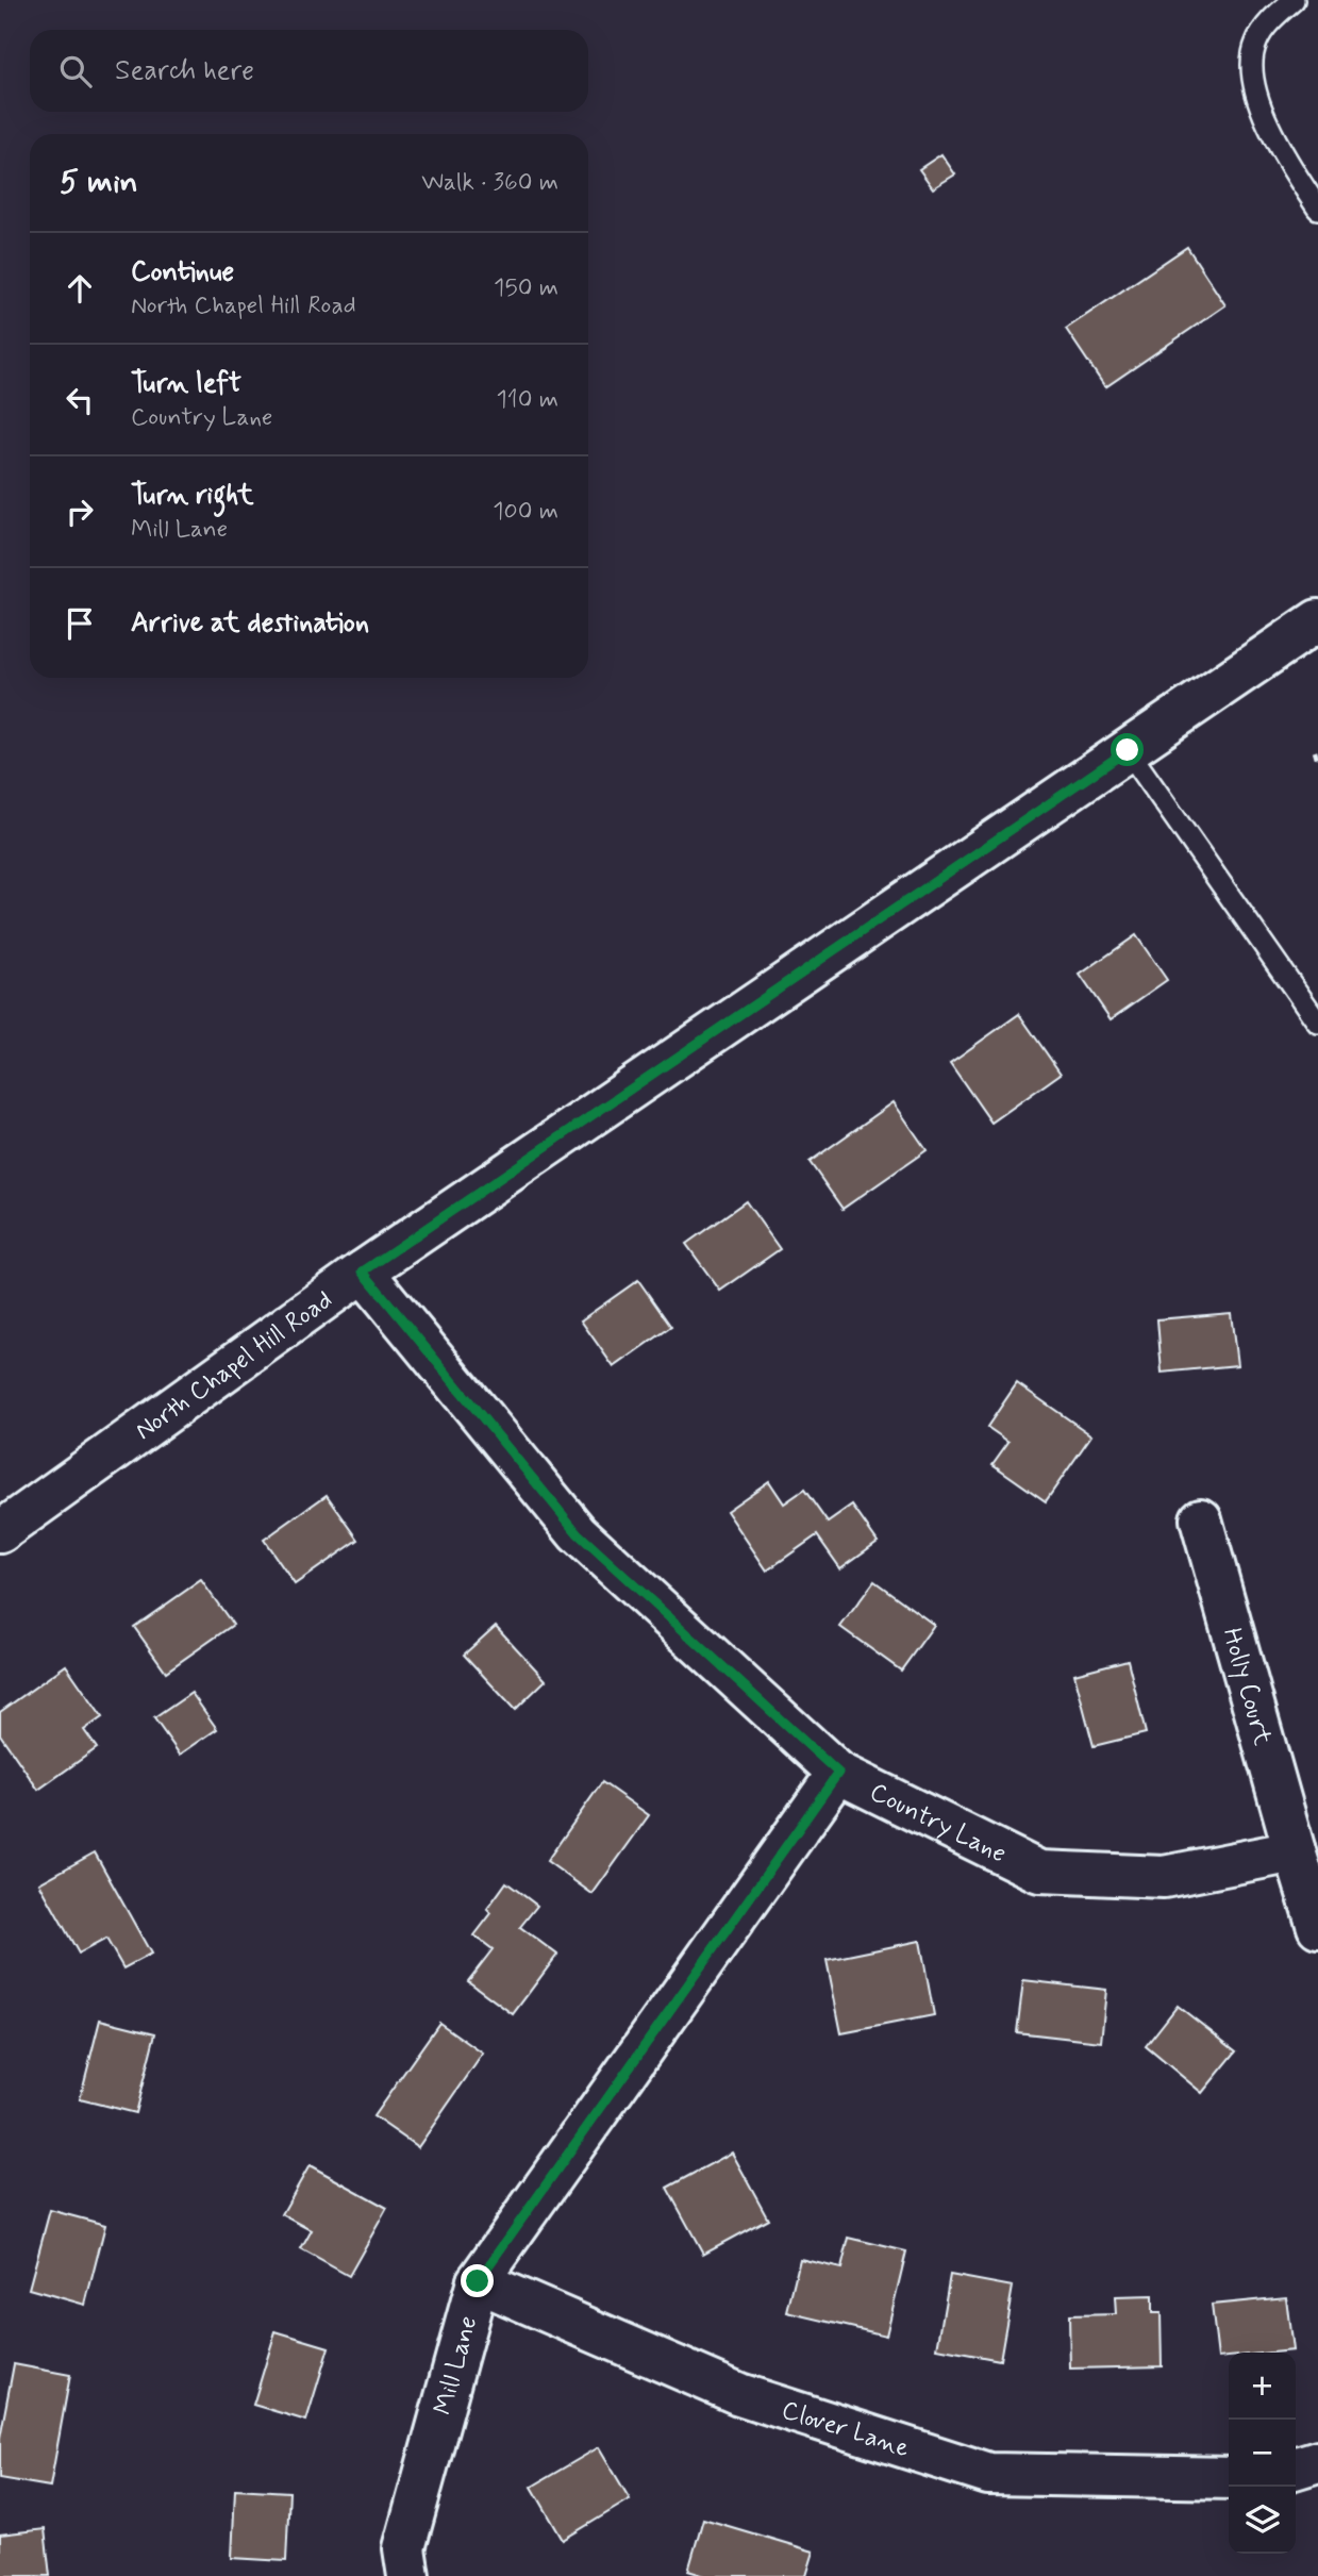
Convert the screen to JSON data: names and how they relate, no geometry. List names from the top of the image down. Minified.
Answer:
{"streets":{"street":["North Chapel Hill Road","Holly Court","Country Lane","Mill Lane","Clover Lane"]},"crossings":[["North Chapel Hill Road","Country Lane"],["Holly Court","Country Lane"],["Country Lane","Mill Lane"],["Mill Lane","Clover Lane"]],"page":{"search":"Search here","heading":["5 min","Walk · 360 m"],"list":[["Continue","North Chapel Hill Road","150 m"],["Turn left","Country Lane","110 m"],["Turn right","Mill Lane","100 m"],"Arrive at destination"],"map_buttons":["+","−"]}}
